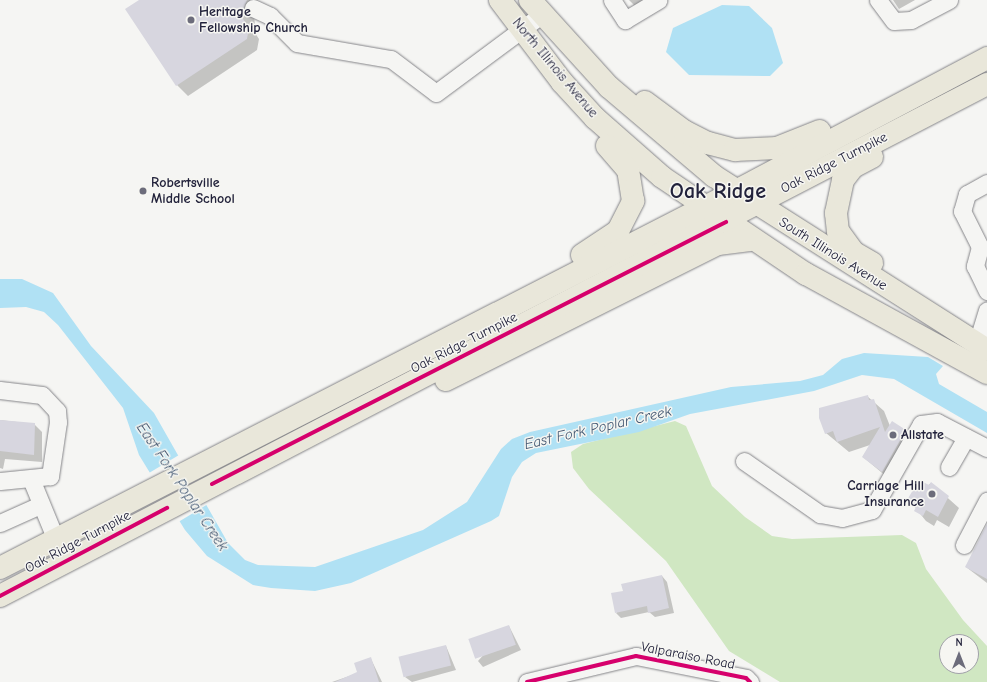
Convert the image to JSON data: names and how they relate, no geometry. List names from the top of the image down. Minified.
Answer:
{"streets":{"highway":["North Illinois Avenue","Oak Ridge Turnpike","South Illinois Avenue"],"street":["Valparaiso Road"]},"crossings":[["North Illinois Avenue","Oak Ridge Turnpike"],["North Illinois Avenue","South Illinois Avenue"],["Oak Ridge Turnpike","South Illinois Avenue"]],"districts":["Oak Ridge"],"water":["East Fork Poplar Creek"],"places":["Heritage Fellowship Church","Robertsville Middle School","Allstate","Carriage Hill Insurance"],"north":"top"}
